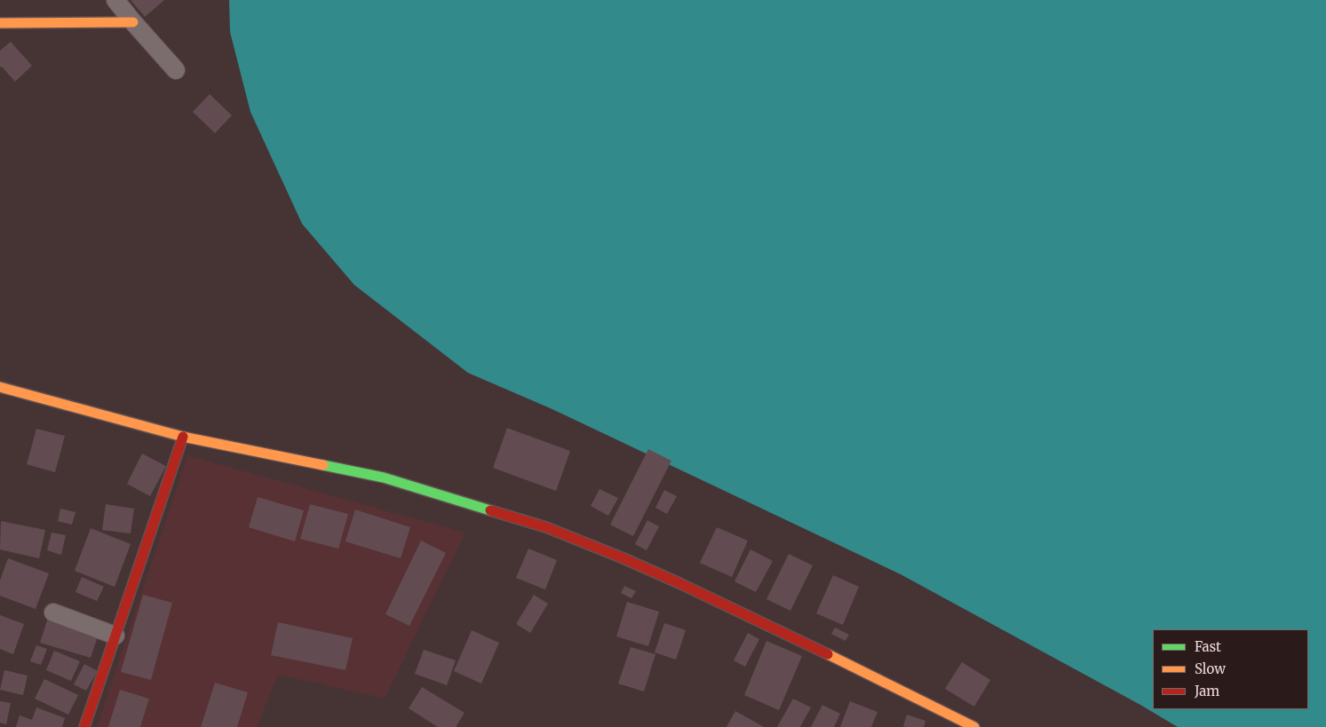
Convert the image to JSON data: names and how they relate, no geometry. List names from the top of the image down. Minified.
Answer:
{"legend":["Fast","Slow","Jam"]}
